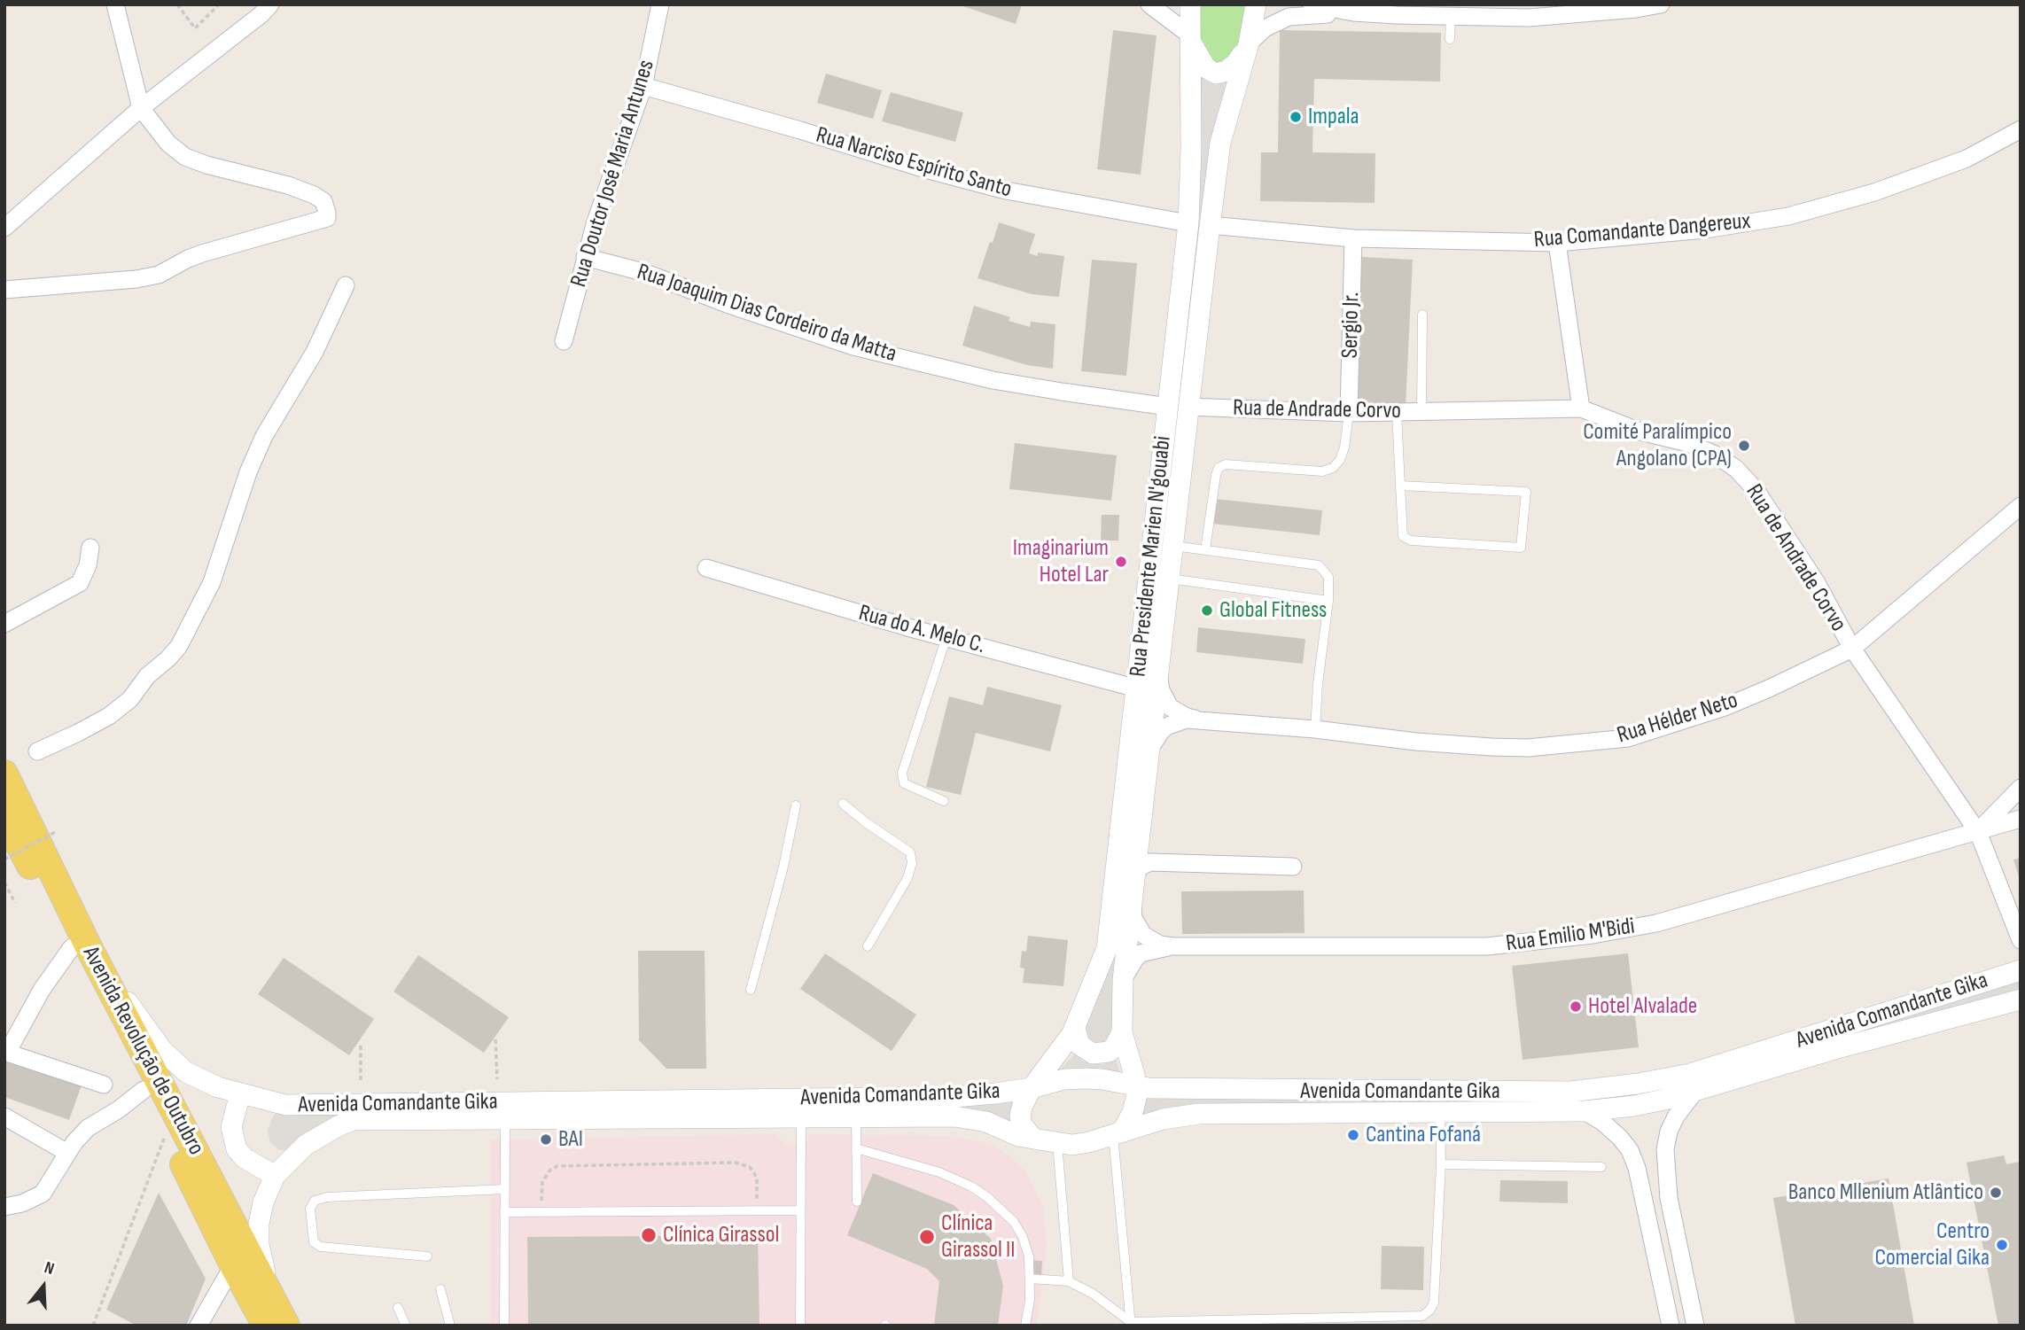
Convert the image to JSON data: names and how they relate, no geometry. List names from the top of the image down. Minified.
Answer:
{"streets":{"main road":["Avenida Revolução de Outubro"],"street":["Rua Narciso Espírito Santo","Rua Doutor José Maria Antunes","Rua Comandante Dangereux","Rua Joaquim Dias Cordeiro da Matta","Sergio Jr.","Rua de Andrade Corvo","Rua Presidente Marien N'gouabi","Rua do A. Melo C.","Rua Hélder Neto","Rua Emilio M'Bidi","Avenida Comandante Gika"]},"crossings":[["Rua Narciso Espírito Santo","Rua Doutor José Maria Antunes"],["Rua Narciso Espírito Santo","Rua Presidente Marien N'gouabi"],["Rua Doutor José Maria Antunes","Rua Joaquim Dias Cordeiro da Matta"],["Rua Comandante Dangereux","Sergio Jr."],["Rua Comandante Dangereux","Rua Presidente Marien N'gouabi"],["Rua Joaquim Dias Cordeiro da Matta","Rua Presidente Marien N'gouabi"],["Sergio Jr.","Rua de Andrade Corvo"],["Rua de Andrade Corvo","Rua Presidente Marien N'gouabi"],["Rua de Andrade Corvo","Rua Hélder Neto"],["Rua de Andrade Corvo","Rua Emilio M'Bidi"],["Rua Presidente Marien N'gouabi","Rua do A. Melo C."],["Rua Presidente Marien N'gouabi","Rua Hélder Neto"],["Rua Presidente Marien N'gouabi","Rua Emilio M'Bidi"],["Rua Presidente Marien N'gouabi","Avenida Comandante Gika"],["Avenida Comandante Gika","Avenida Revolução de Outubro"]],"places":["Impala","Comité Paralímpico Angolano (CPA)","Imaginarium Hotel Lar","Global Fitness","Hotel Alvalade","Cantina Fofaná","BAI","Banco Mllenium Atlântico","Clínica Girassol","Clínica Girassol II","Centro Comercial Gika"],"north":"top"}
